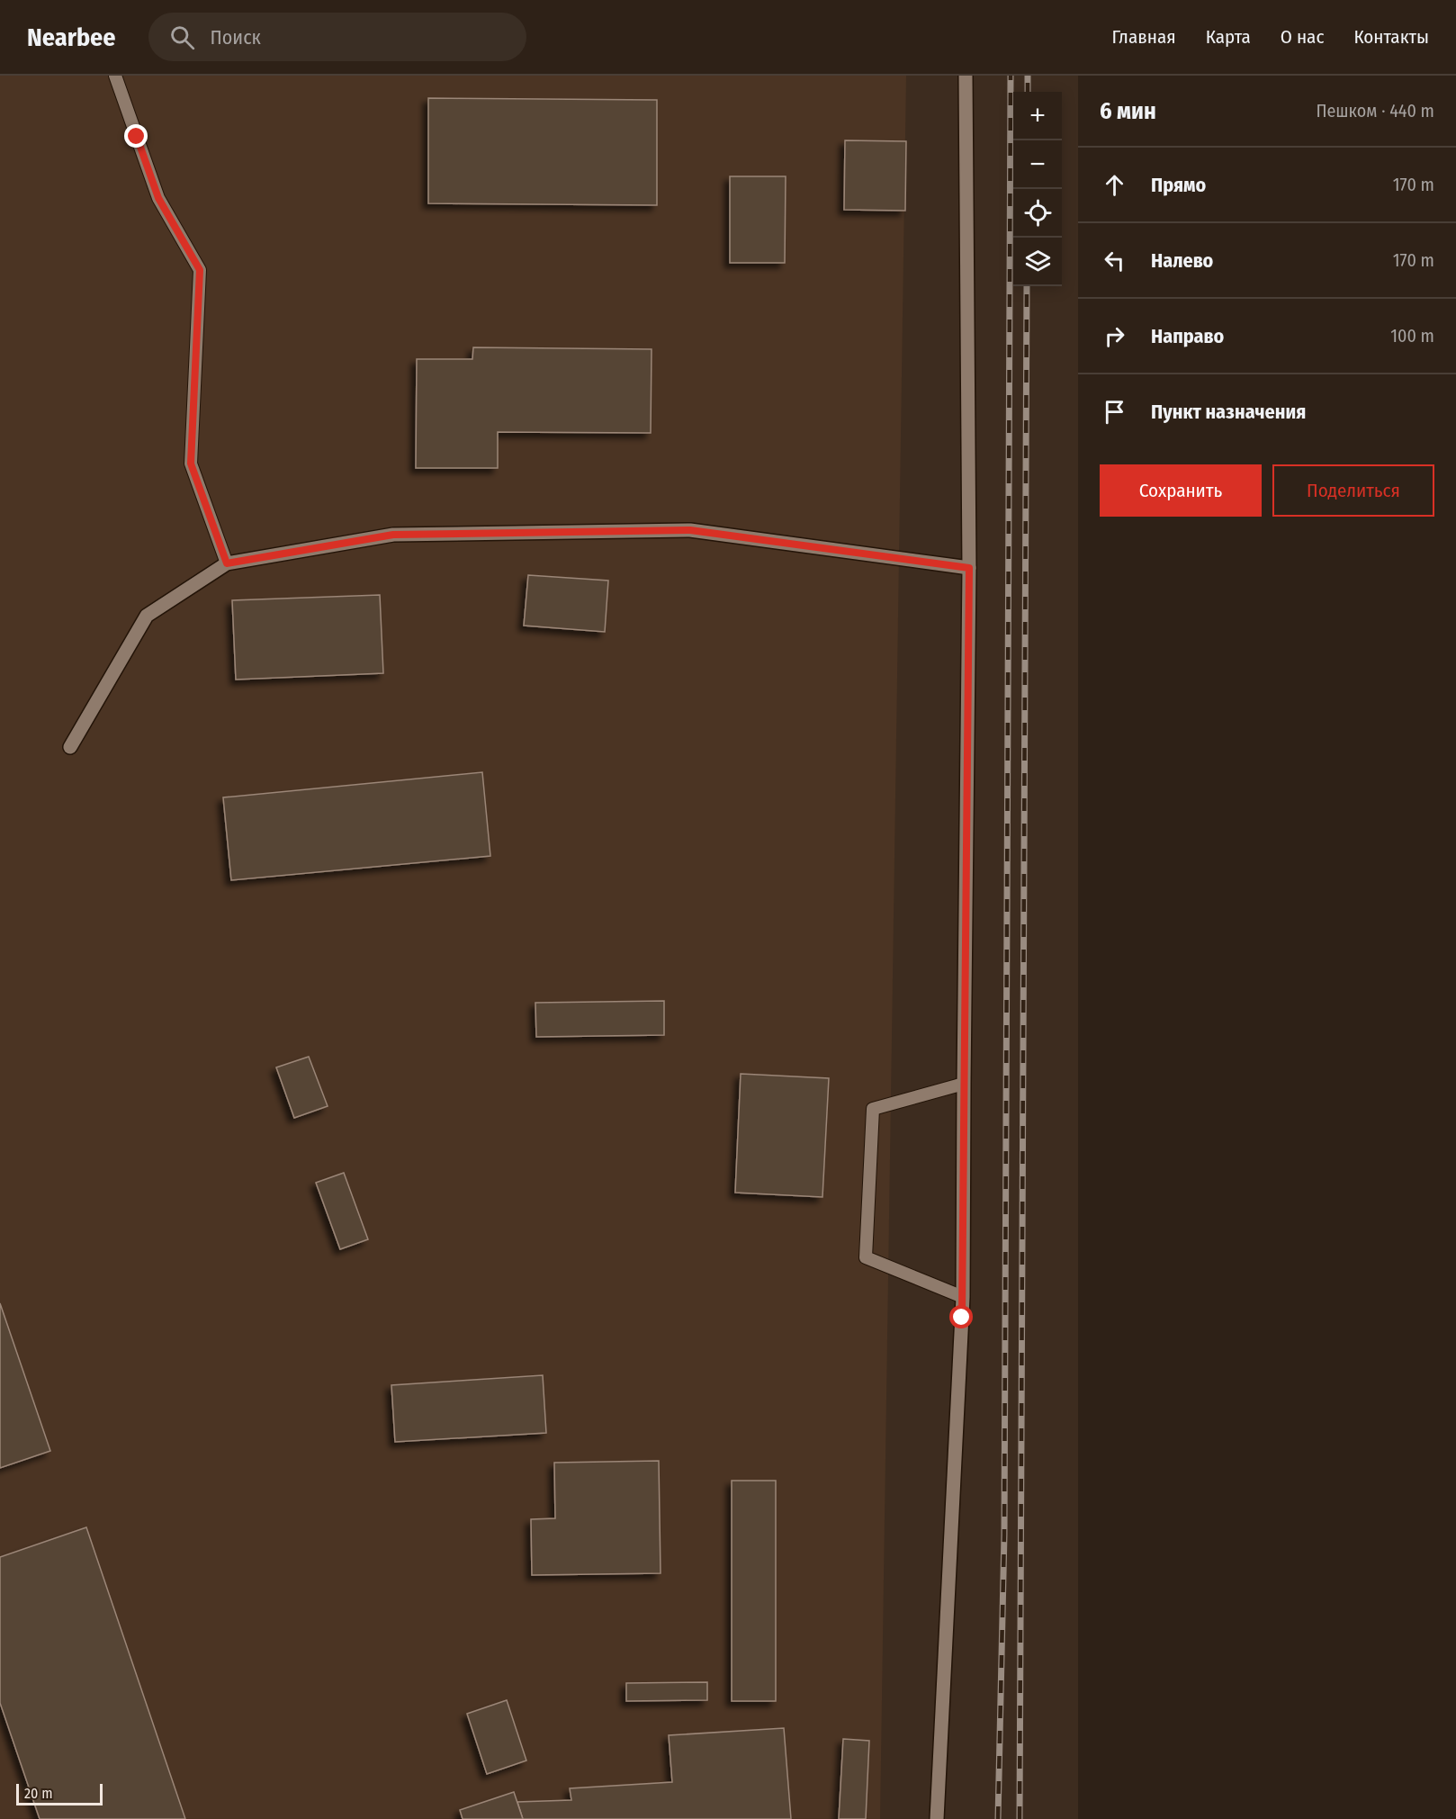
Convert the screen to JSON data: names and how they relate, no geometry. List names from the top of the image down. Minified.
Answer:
{"scale_bar":"20 m","page":{"header":"Nearbee","search":"Поиск","nav":["Главная","Карта","О нас","Контакты"],"heading":["6 мин","Пешком · 440 m"],"map_buttons":["+","−"],"list":[["Прямо","170 m"],["Налево","170 m"],["Направо","100 m"],"Пункт назначения"],"buttons":["Сохранить","Поделиться"],"scale":"20 m"}}
